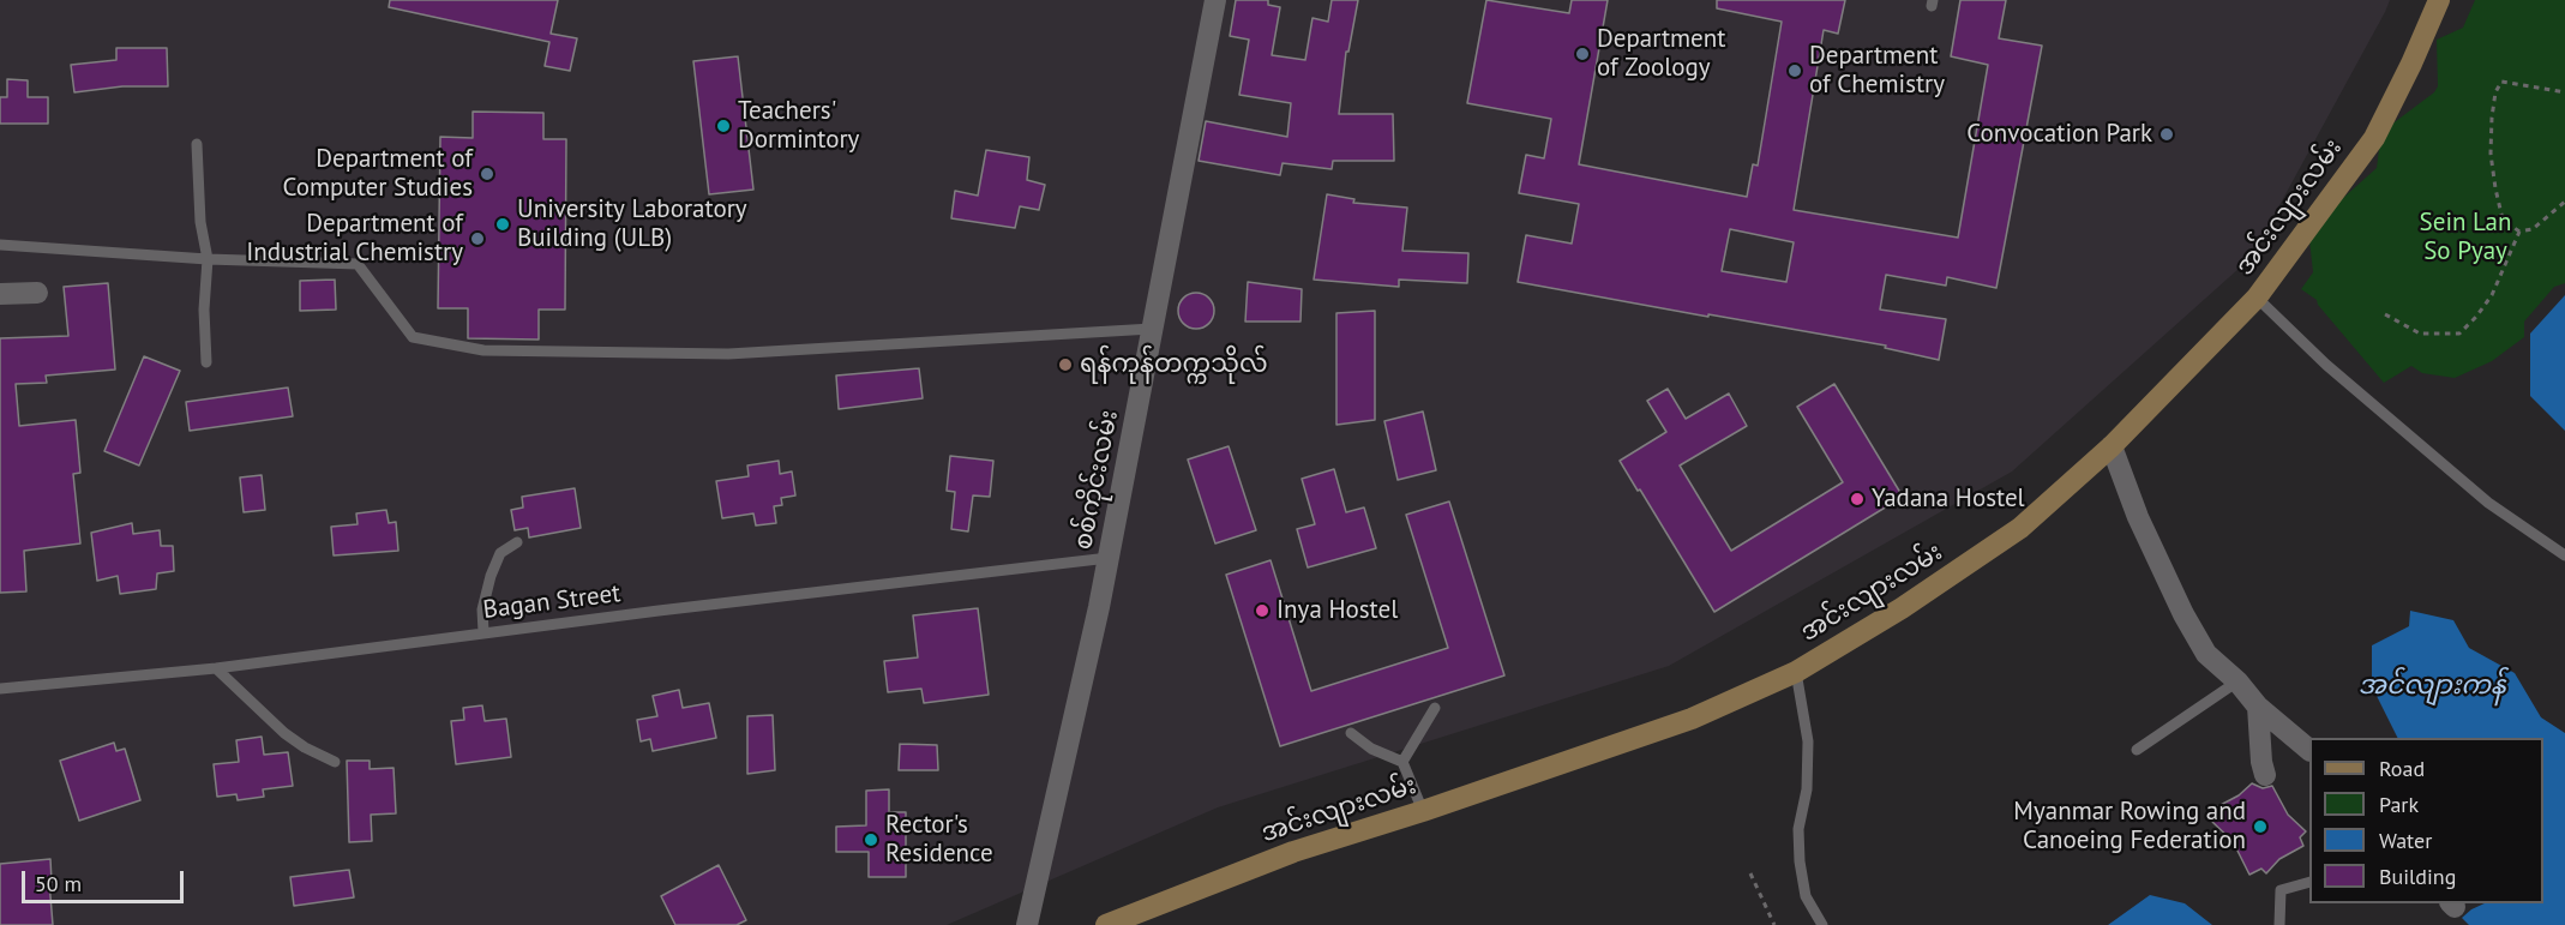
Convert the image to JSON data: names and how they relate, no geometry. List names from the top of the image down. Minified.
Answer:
{"streets":{"main road":["အင်းလျားလမ်း"],"street":["စစ်ကိုင်းလမ်း"],"lane":["Bagan Street"]},"crossings":[["စစ်ကိုင်းလမ်း","Bagan Street"]],"water":["အင်လျားကန်"],"parks":["Sein Lan So Pyay"],"places":["Department of Zoology","Department of Chemistry","Teachers' Dormintory","Convocation Park","Department of Computer Studies","University Laboratory Building (ULB)","Department of Industrial Chemistry","ရန်ကုန်တက္ကသိုလ်","Yadana Hostel","Inya Hostel","Myanmar Rowing and Canoeing Federation","Rector's Residence"],"legend":["Road","Park","Water","Building"],"scale_bar":"50 m"}
